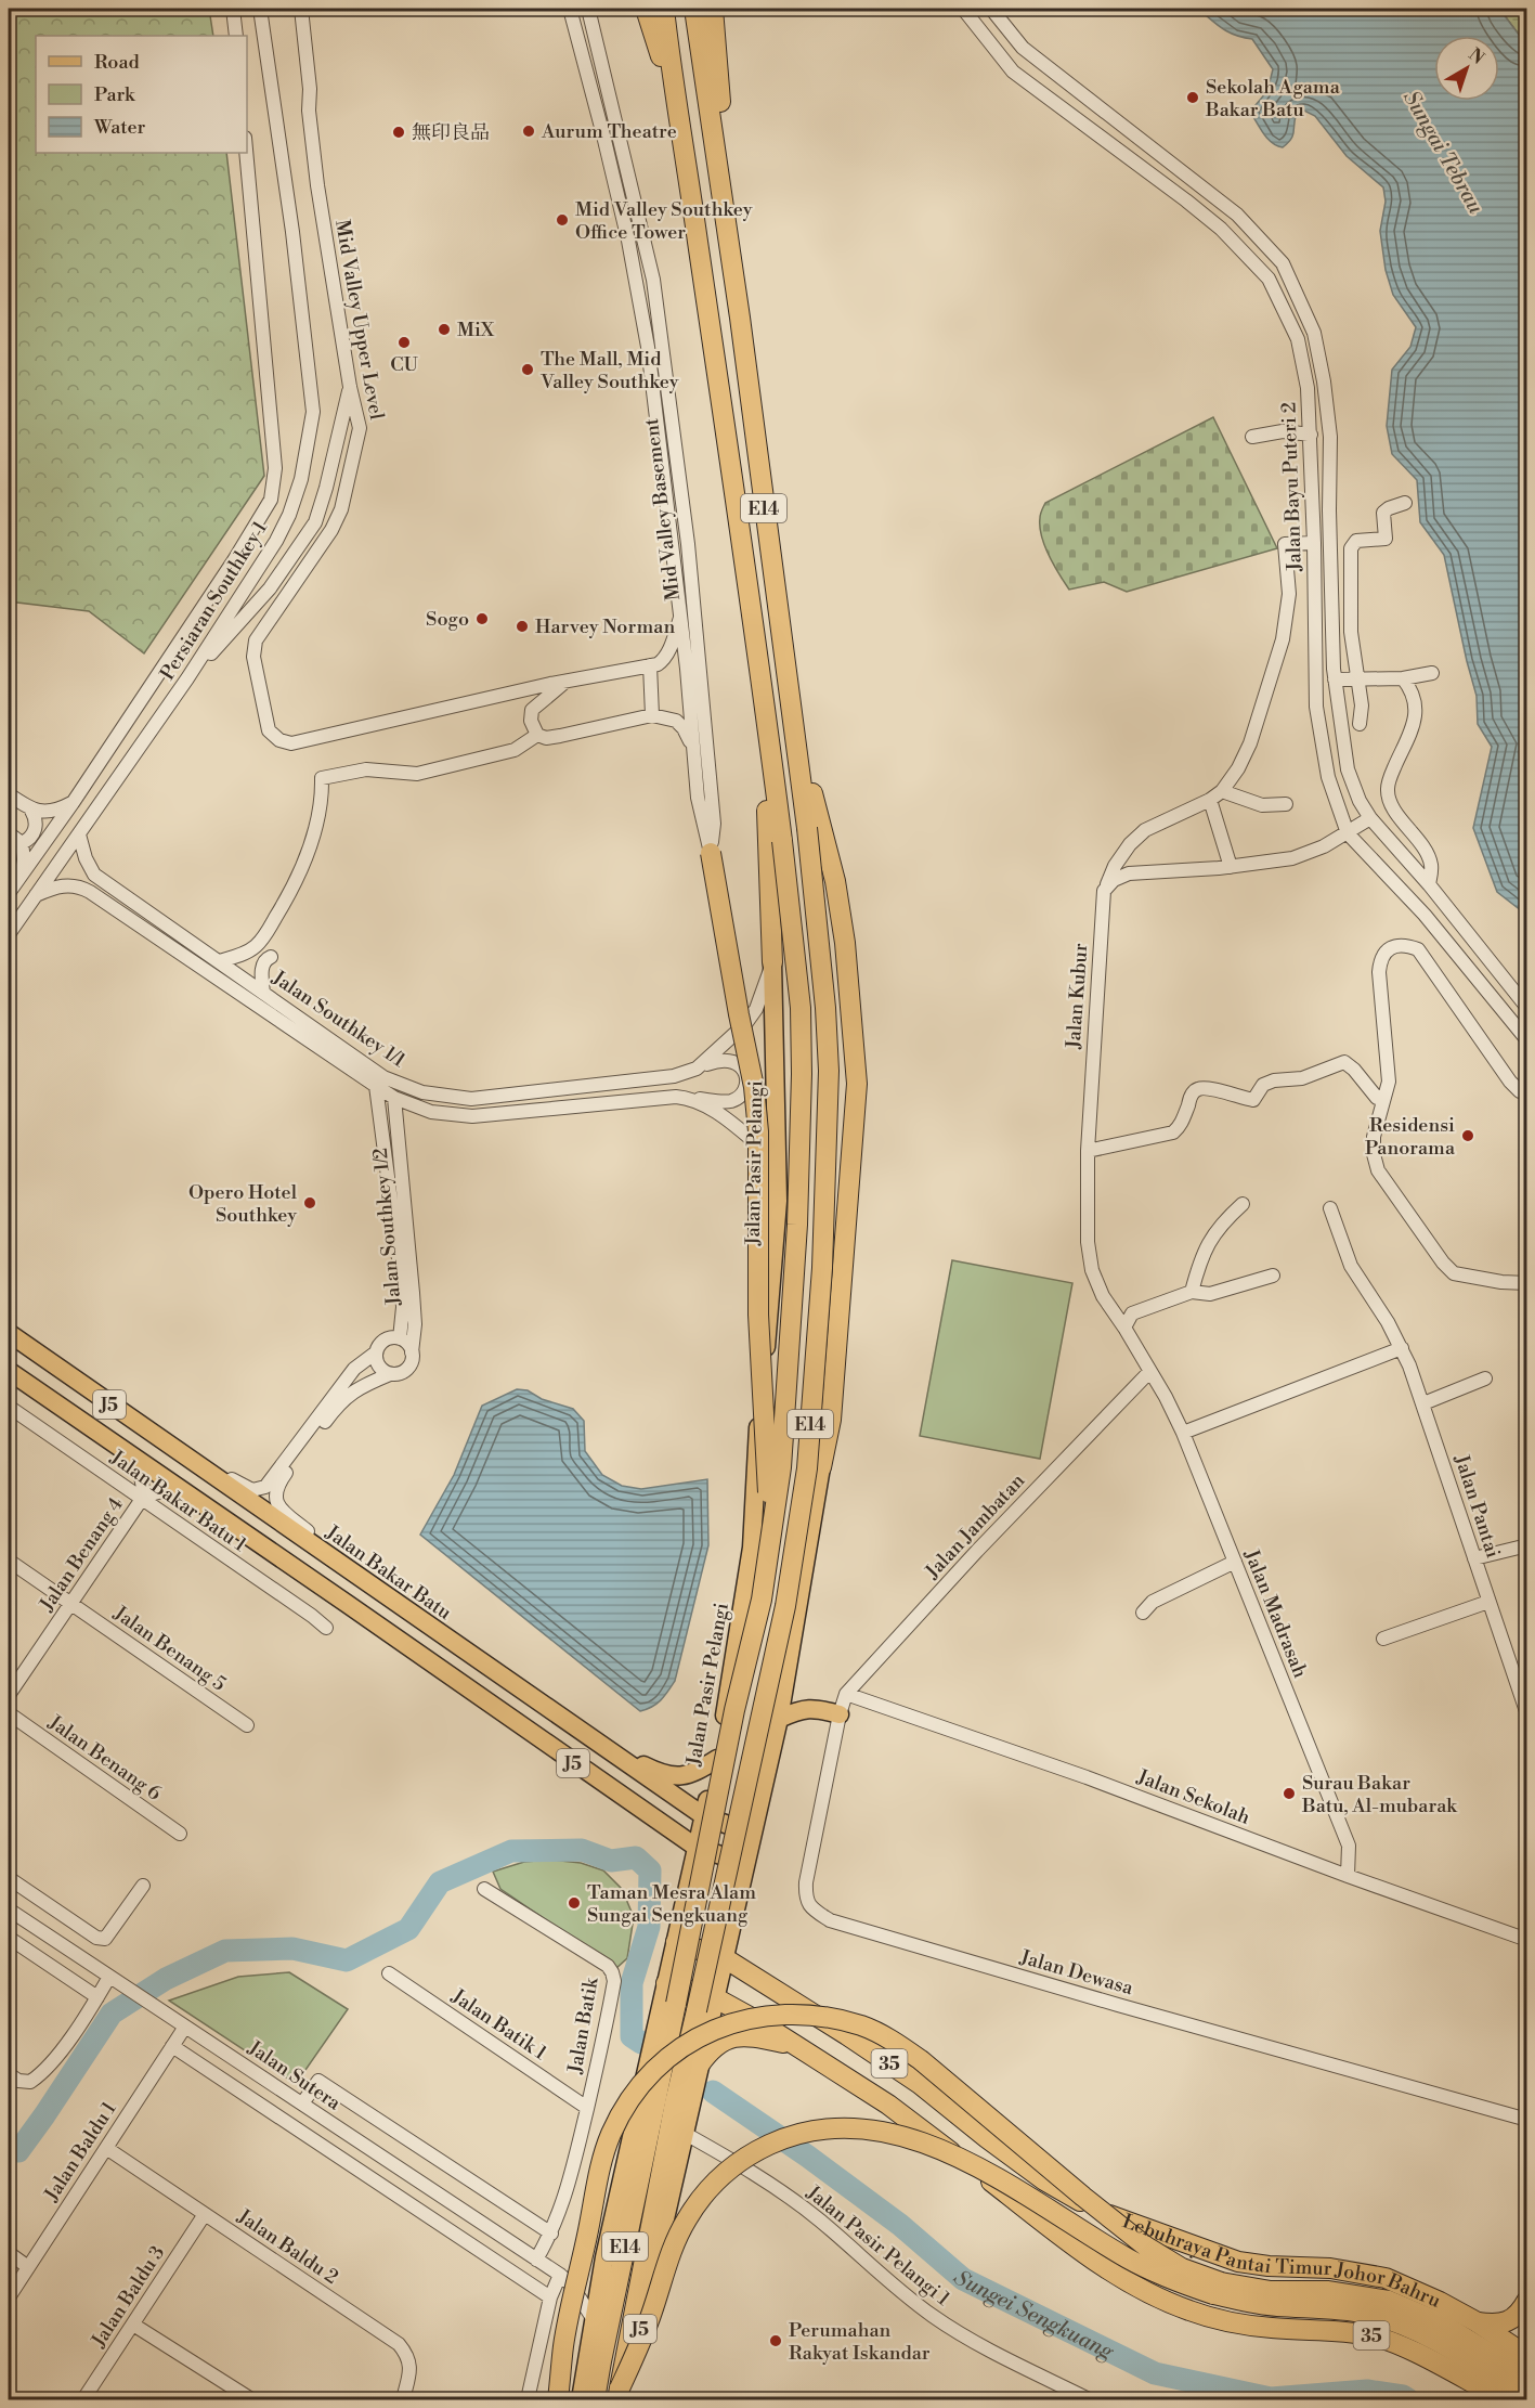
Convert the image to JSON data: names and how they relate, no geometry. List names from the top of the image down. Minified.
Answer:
{"streets":{"highway":["E14","35","Lebuhraya Pantai Timur Johor Bahru"],"main road":["Jalan Pasir Pelangi","J5","Jalan Bakar Batu"],"street":["Mid Valley Upper Level","Jalan Bayu Puteri 2","Mid Valley Basement","Persiaran Southkey 1","Jalan Kubur","Jalan Southkey 1/1","Jalan Southkey 1/2","Jalan Bakar Batu 1","Jalan Pantai","Jalan Jambatan","Jalan Benang 4","Jalan Madrasah","Jalan Benang 5","Jalan Benang 6","Jalan Sekolah","Jalan Dewasa","Jalan Batik 1","Jalan Batik","Jalan Sutera","Jalan Baldu 1","Jalan Pasir Pelangi 1","Jalan Baldu 2","Jalan Baldu 3"]},"crossings":[["E14","J5"],["Persiaran Southkey 1","Jalan Southkey 1/1"],["Jalan Kubur","Jalan Jambatan"],["Jalan Kubur","Jalan Madrasah"],["Jalan Southkey 1/1","Jalan Pasir Pelangi"],["Jalan Southkey 1/1","Jalan Southkey 1/2"],["Jalan Pasir Pelangi","J5"],["Jalan Pasir Pelangi","Jalan Bakar Batu"],["Jalan Pasir Pelangi","35"],["Jalan Pasir Pelangi","Jalan Sutera"],["Jalan Pasir Pelangi","Lebuhraya Pantai Timur Johor Bahru"],["J5","Jalan Benang 4"],["J5","Jalan Bakar Batu"],["J5","35"],["J5","Jalan Pasir Pelangi 1"],["J5","Lebuhraya Pantai Timur Johor Bahru"],["Jalan Bakar Batu 1","Jalan Benang 4"],["Jalan Jambatan","Jalan Madrasah"],["Jalan Jambatan","Jalan Sekolah"],["Jalan Jambatan","Jalan Dewasa"],["Jalan Benang 4","Jalan Benang 5"],["Jalan Madrasah","Jalan Sekolah"],["Jalan Batik 1","Jalan Batik"],["Jalan Batik","Jalan Sutera"],["Jalan Sutera","Jalan Baldu 1"],["Jalan Baldu 1","Jalan Baldu 2"],["Jalan Baldu 2","Jalan Baldu 3"]],"water":["Sungai Tebrau","Sungei Sengkuang"],"places":["Sekolah Agama Bakar Batu","Aurum Theatre","無印良品","Mid Valley Southkey Office Tower","MiX","CU","The Mall, Mid Valley Southkey","Sogo","Harvey Norman","Residensi Panorama","Opero Hotel Southkey","Surau Bakar Batu, Al-mubarak","Taman Mesra Alam Sungai Sengkuang","Perumahan Rakyat Iskandar"],"legend":["Road","Park","Water"],"north":"top right"}
